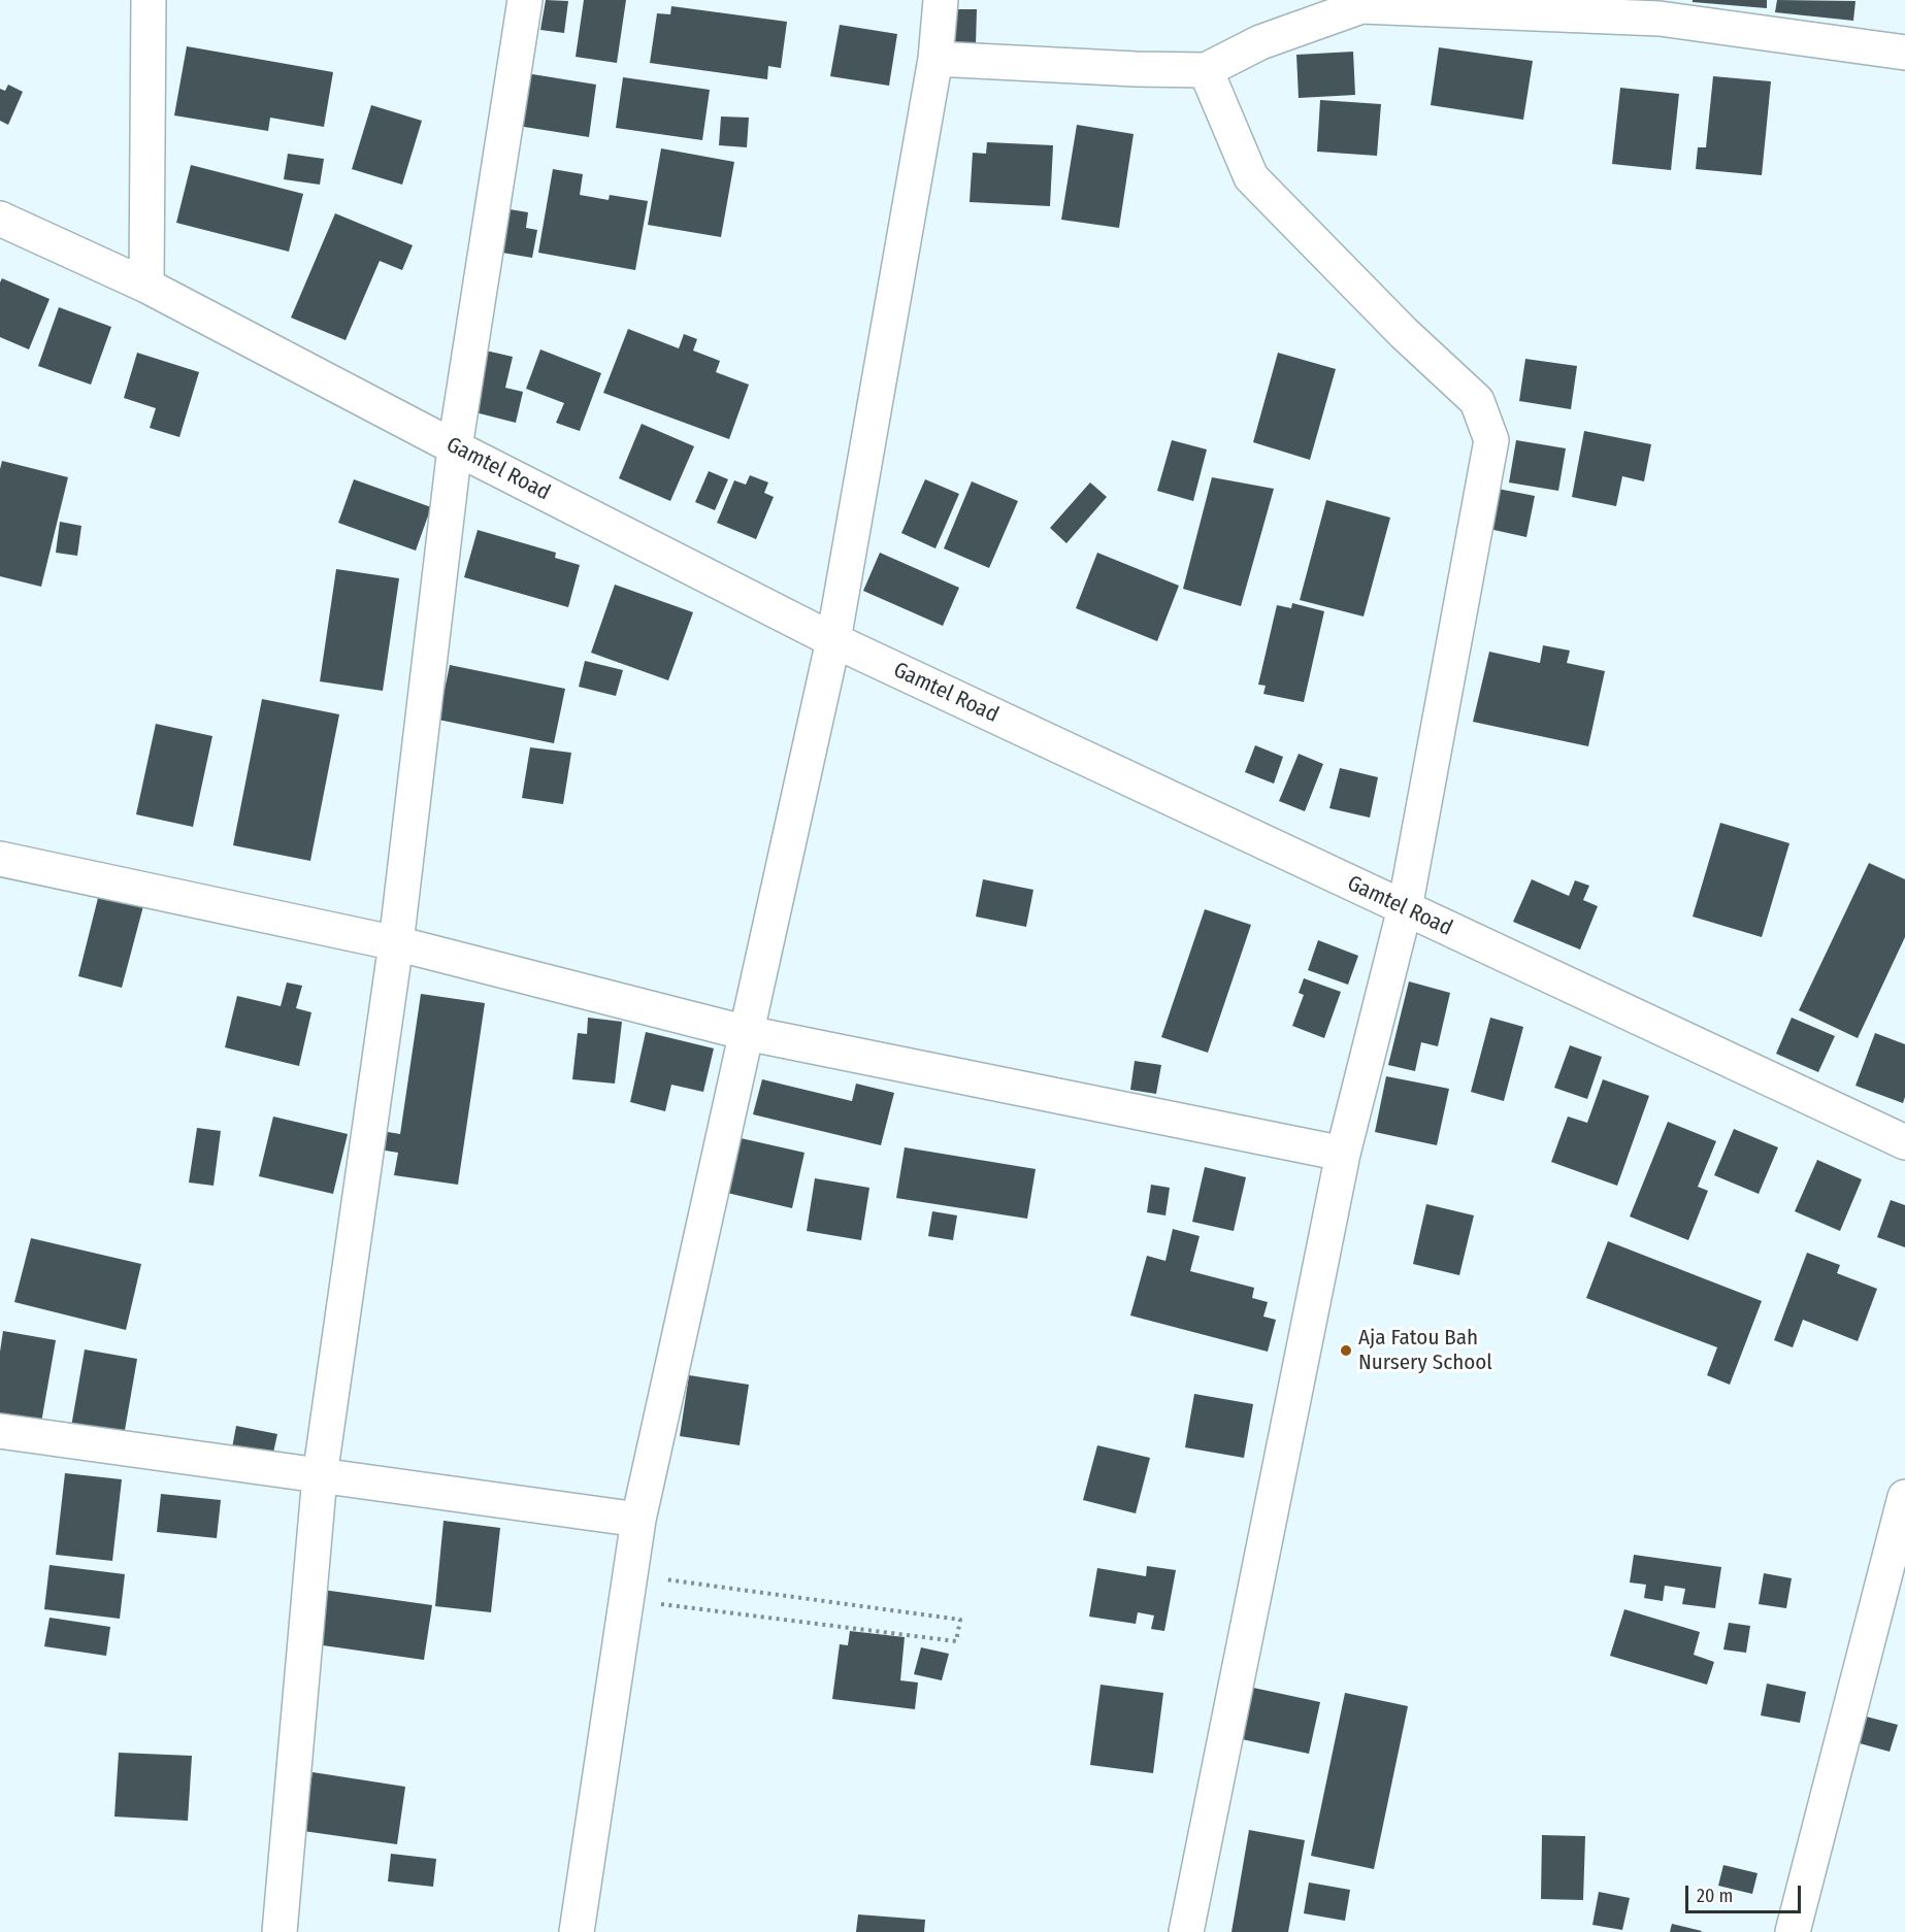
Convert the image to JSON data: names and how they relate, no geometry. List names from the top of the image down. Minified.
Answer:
{"streets":{"street":["Gamtel Road"]},"places":["Aja Fatou Bah Nursery School"],"scale_bar":"20 m"}
